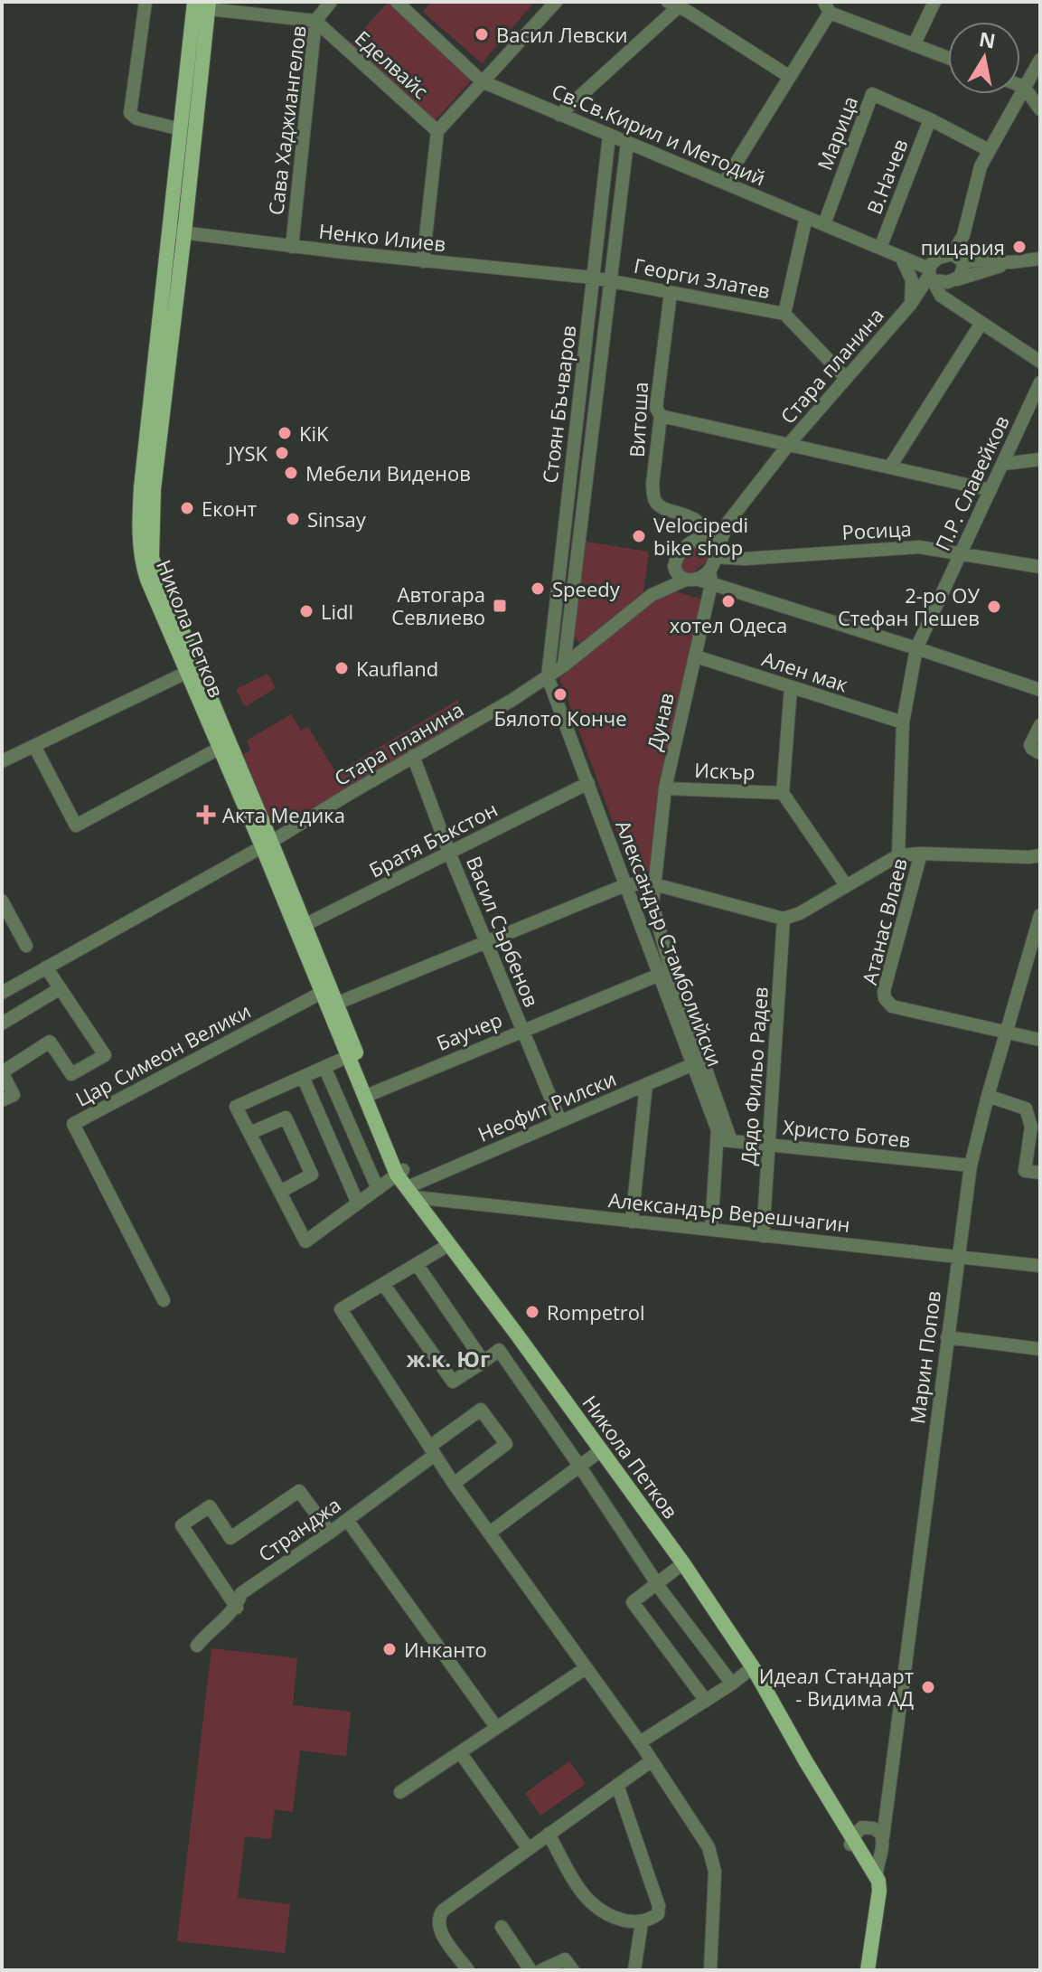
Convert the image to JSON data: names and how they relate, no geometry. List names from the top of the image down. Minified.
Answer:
{"streets":{"main road":["Никола Петков"],"street":["Еделвайс","Сава Хаджиангелов","Марица","Св.Св.Кирил и Методий","В.Начев","Ненко Илиев","Георги Златев","Стара планина","Стоян Бъчваров","Витоша","П.Р. Славейков","Росица","Ален мак","Дунав","Искър","Братя Бъкстон","Атанас Влаев","Васил Сърбенов","Александър Стамболийски","Баучер","Цар Симеон Велики","Дядо Фильо Радев","Неофит Рилски","Христо Ботев","Александър Верешчагин","Марин Попов","Странджа"]},"crossings":[["Еделвайс","Сава Хаджиангелов"],["Сава Хаджиангелов","Ненко Илиев"],["Марица","Св.Св.Кирил и Методий"],["Марица","В.Начев"],["Св.Св.Кирил и Методий","В.Начев"],["Св.Св.Кирил и Методий","Стара планина"],["Св.Св.Кирил и Методий","Стоян Бъчваров"],["Ненко Илиев","Георги Златев"],["Ненко Илиев","Стоян Бъчваров"],["Ненко Илиев","Никола Петков"],["Георги Златев","Стара планина"],["Георги Златев","Стоян Бъчваров"],["Георги Златев","Витоша"],["Стара планина","Стоян Бъчваров"],["Стара планина","Росица"],["Стара планина","Никола Петков"],["Стара планина","Дунав"],["Стара планина","Васил Сърбенов"],["Стара планина","Александър Стамболийски"],["Стоян Бъчваров","Александър Стамболийски"],["П.Р. Славейков","Росица"],["П.Р. Славейков","Ален мак"],["Росица","Дунав"],["Никола Петков","Братя Бъкстон"],["Никола Петков","Баучер"],["Никола Петков","Цар Симеон Велики"],["Никола Петков","Неофит Рилски"],["Никола Петков","Александър Верешчагин"],["Никола Петков","Марин Попов"],["Ален мак","Дунав"],["Дунав","Искър"],["Дунав","Александър Стамболийски"],["Братя Бъкстон","Васил Сърбенов"],["Братя Бъкстон","Александър Стамболийски"],["Атанас Влаев","Марин Попов"],["Васил Сърбенов","Баучер"],["Васил Сърбенов","Цар Симеон Велики"],["Васил Сърбенов","Неофит Рилски"],["Александър Стамболийски","Баучер"],["Александър Стамболийски","Цар Симеон Велики"],["Александър Стамболийски","Неофит Рилски"],["Александър Стамболийски","Христо Ботев"],["Александър Стамболийски","Александър Верешчагин"],["Дядо Фильо Радев","Христо Ботев"],["Дядо Фильо Радев","Александър Верешчагин"],["Неофит Рилски","Александър Верешчагин"],["Христо Ботев","Марин Попов"],["Александър Верешчагин","Марин Попов"]],"districts":["ж.к. Юг"],"places":{"other":["Васил Левски","пицария","KiK","JYSK","Мебели Виденов","Еконт","Sinsay","Velocipedi bike shop","Speedy","хотел Одеса","2-ро ОУ Стефан Пешев","Lidl","Kaufland","Бялото Конче","Rompetrol","Инканто","Идеал Стандарт - Видима АД"],"transit":["Автогара Севлиево"],"health":["Акта Медика"]},"north":"top"}
